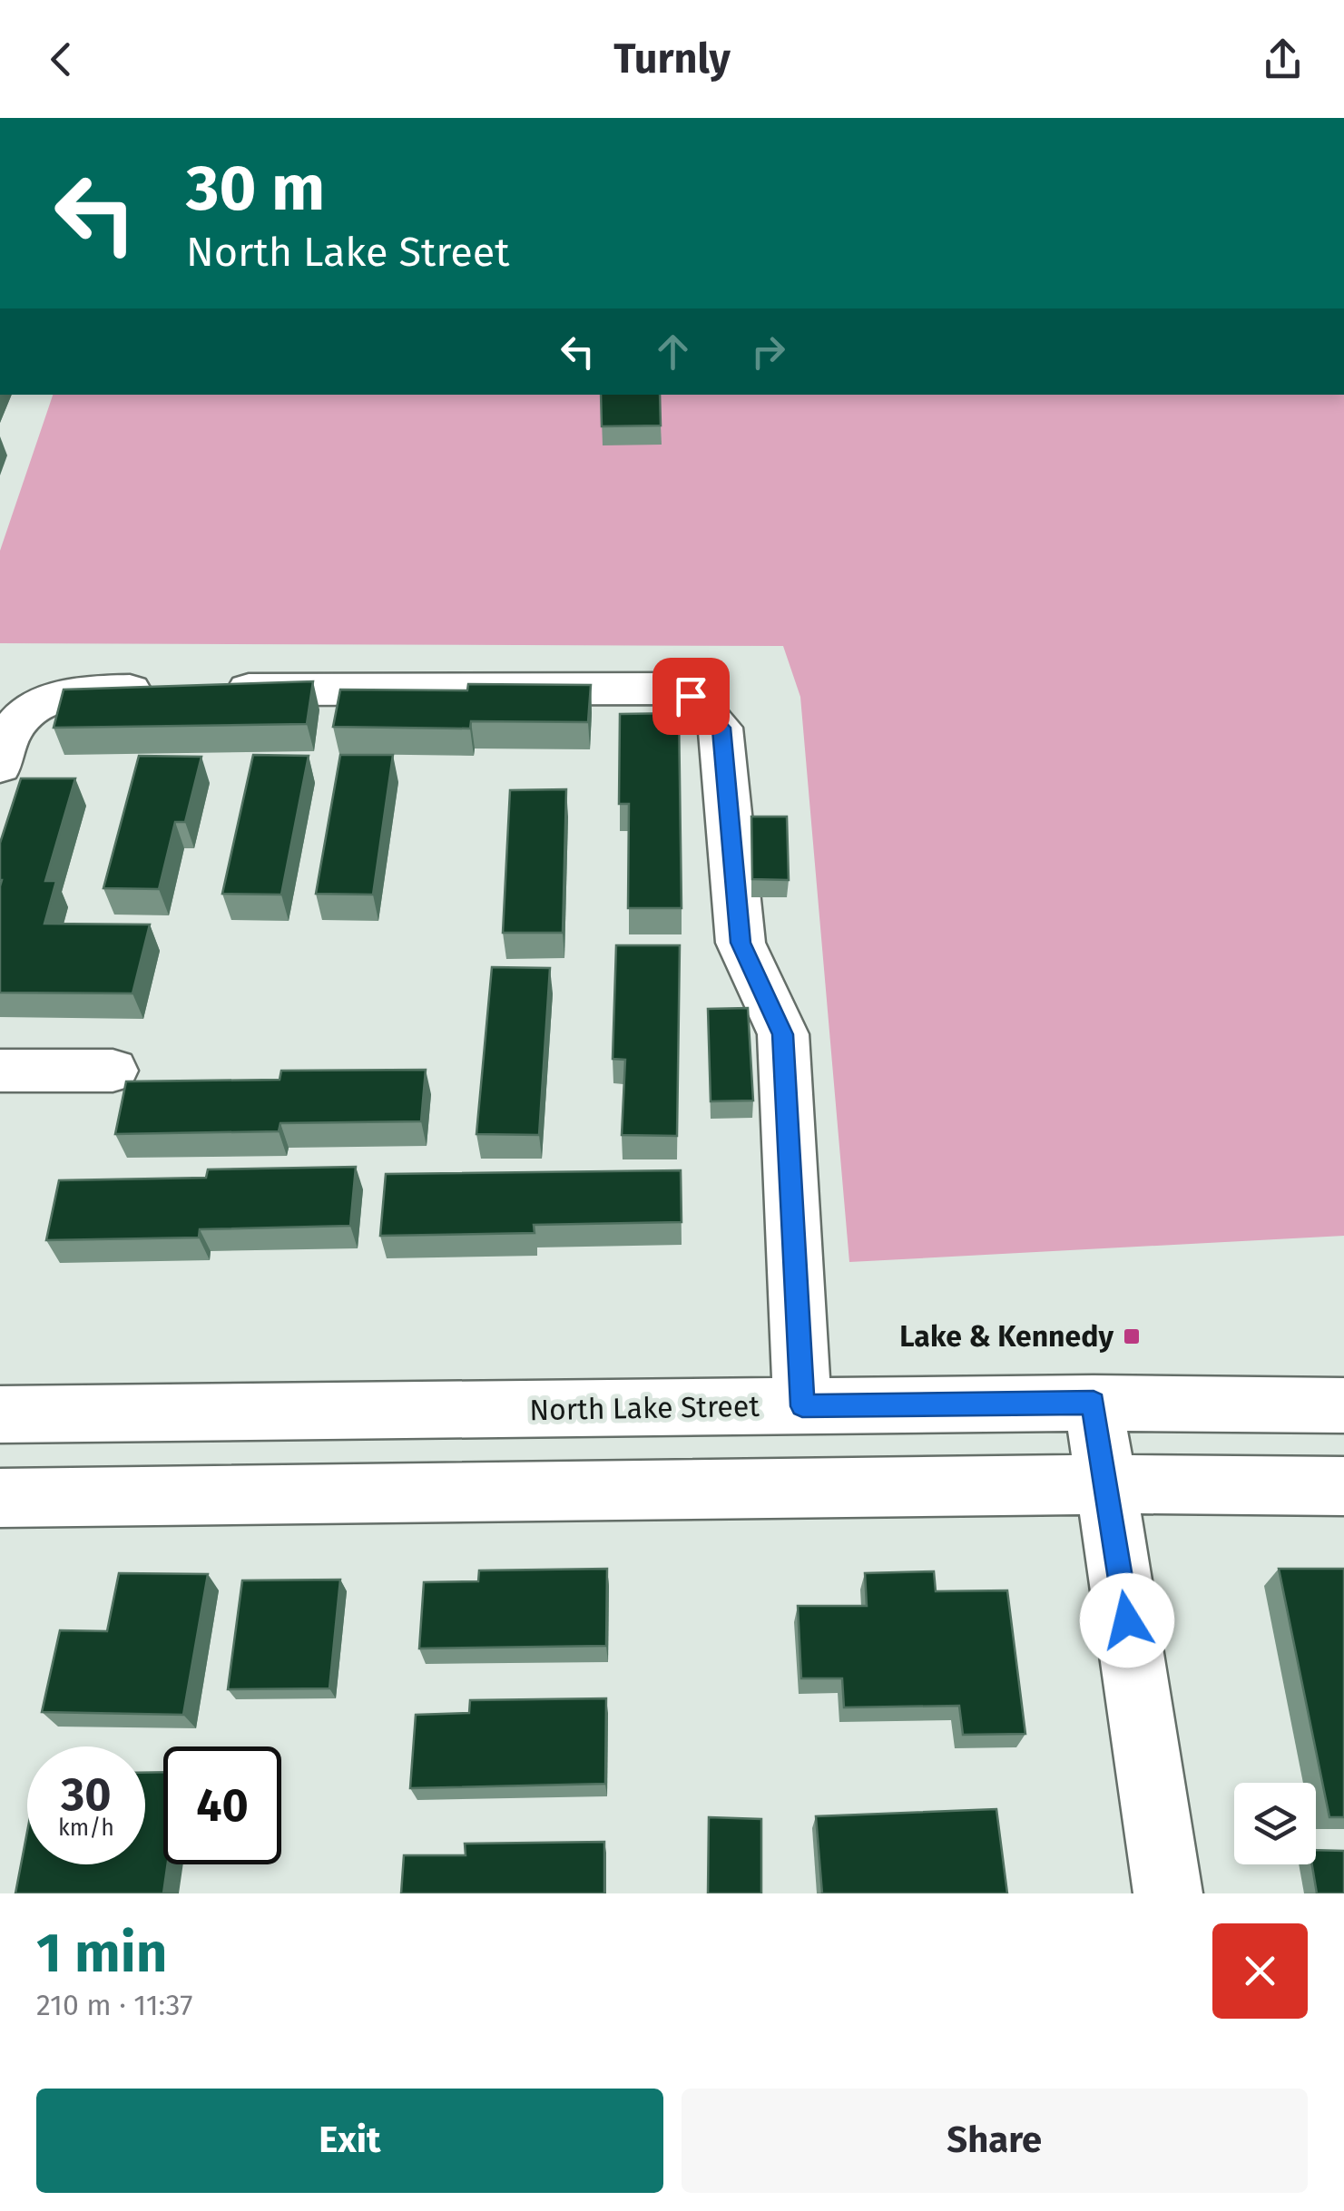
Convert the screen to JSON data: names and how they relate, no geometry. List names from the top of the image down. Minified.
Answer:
{"streets":{"street":["North Lake Street"]},"places":{"transit":["Lake & Kennedy"]},"page":{"header":"Turnly","turn":["30 m","North Lake Street"],"speed":"30 km/h","limit":"40","heading":["1 min","210 m · 11:37"],"buttons":["Exit","Share"]}}
